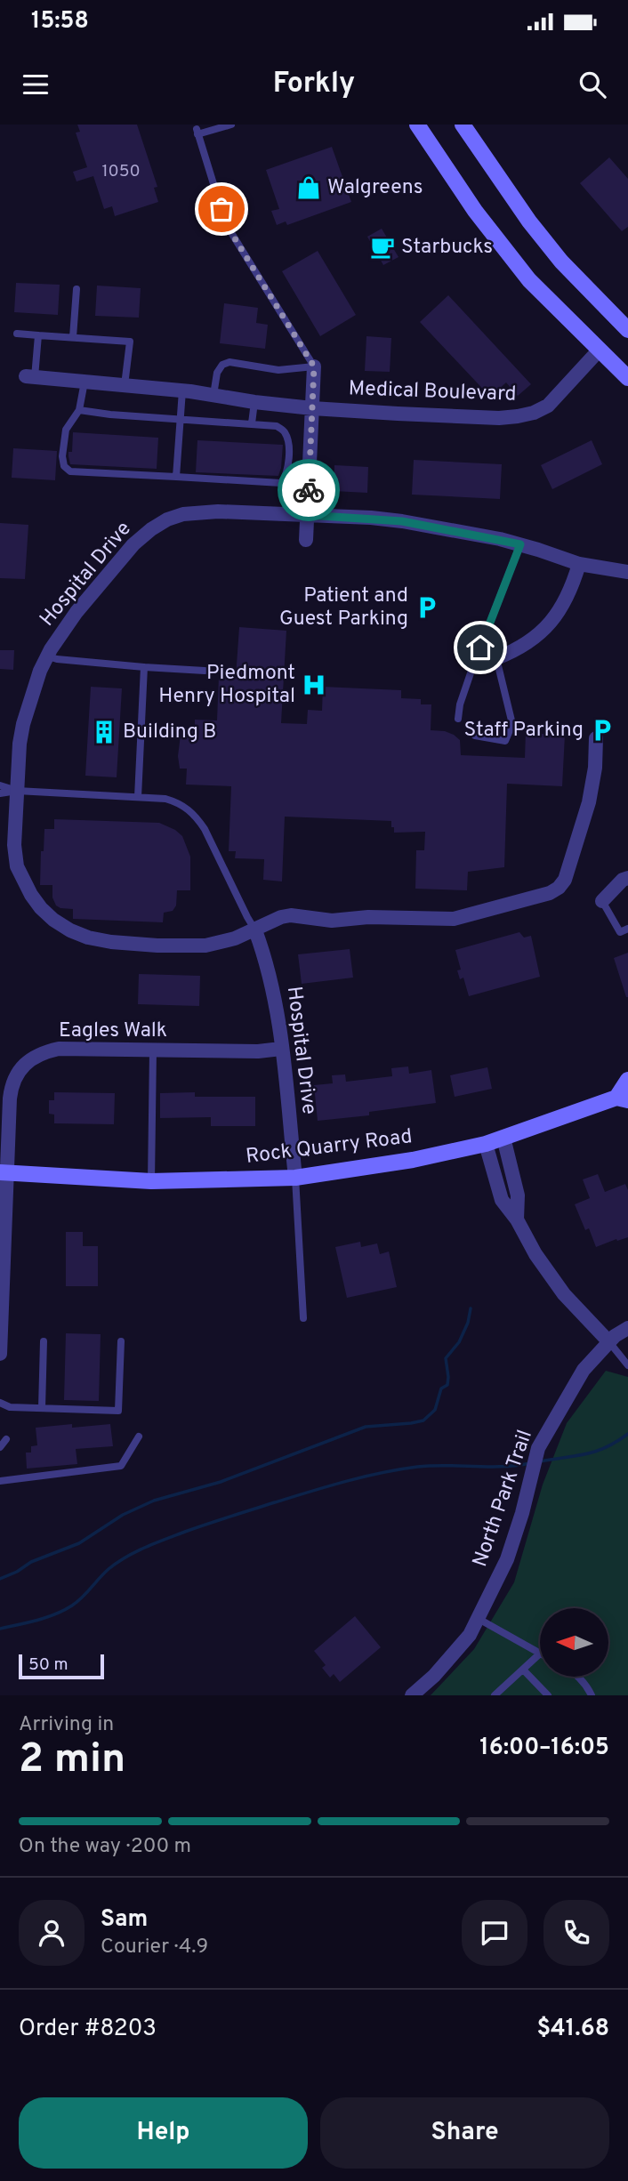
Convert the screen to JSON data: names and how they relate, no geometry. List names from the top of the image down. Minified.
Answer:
{"streets":{"street":["Medical Boulevard","Hospital Drive","Eagles Walk","Rock Quarry Road","North Park Trail"]},"crossings":[["Hospital Drive","Eagles Walk"],["Hospital Drive","Rock Quarry Road"],["Eagles Walk","Rock Quarry Road"]],"places":{"shop":["Walgreens"],"cafe":["Starbucks"],"parking":["Patient and Guest Parking","Staff Parking"],"hospital":["Piedmont Henry Hospital"],"building":["Building B"]},"house_numbers":["1050"],"scale_bar":"50 m","north":"left","page":{"status":"15:58","header":"Forkly","scale":"50 m","heading":["2 min","Arriving in","16:00–16:05"],"panel":["Sam","Courier · 4.9","Order #8203","$41.68"],"bar":"On the way · 200 m","buttons":["Help","Share"]}}
